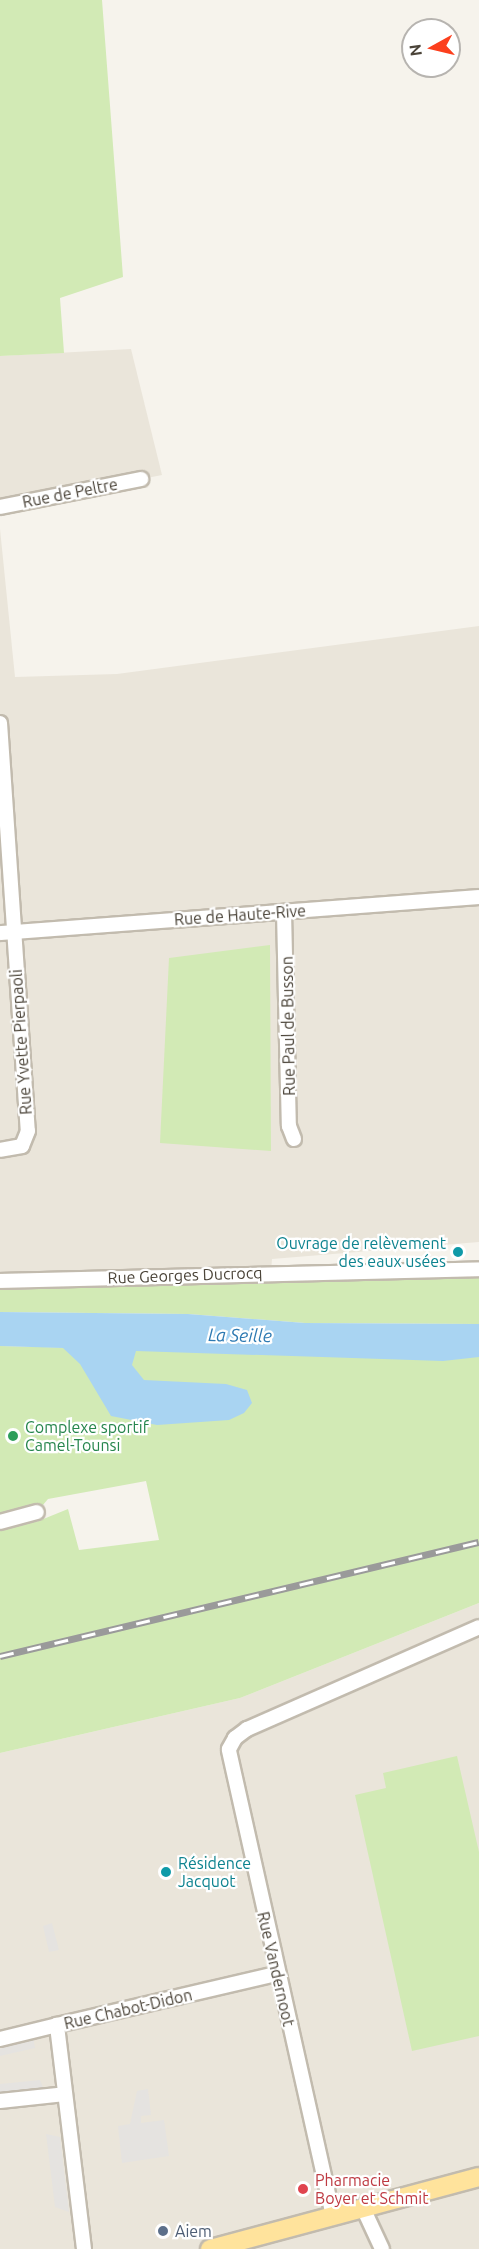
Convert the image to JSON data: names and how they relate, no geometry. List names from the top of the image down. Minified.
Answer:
{"streets":{"street":["Rue de Peltre","Rue de Haute-Rive","Rue Paul de Busson","Rue Yvette Pierpaoli","Rue Georges Ducrocq","Rue Vandernoot","Rue Chabot-Didon"]},"crossings":[["Rue de Haute-Rive","Rue Paul de Busson"],["Rue de Haute-Rive","Rue Yvette Pierpaoli"],["Rue Vandernoot","Rue Chabot-Didon"]],"water":["La Seille"],"places":["Ouvrage de relèvement des eaux usées","Complexe sportif Camel-Tounsi","Résidence Jacquot","Pharmacie Boyer et Schmit","Aiem"],"north":"left"}
